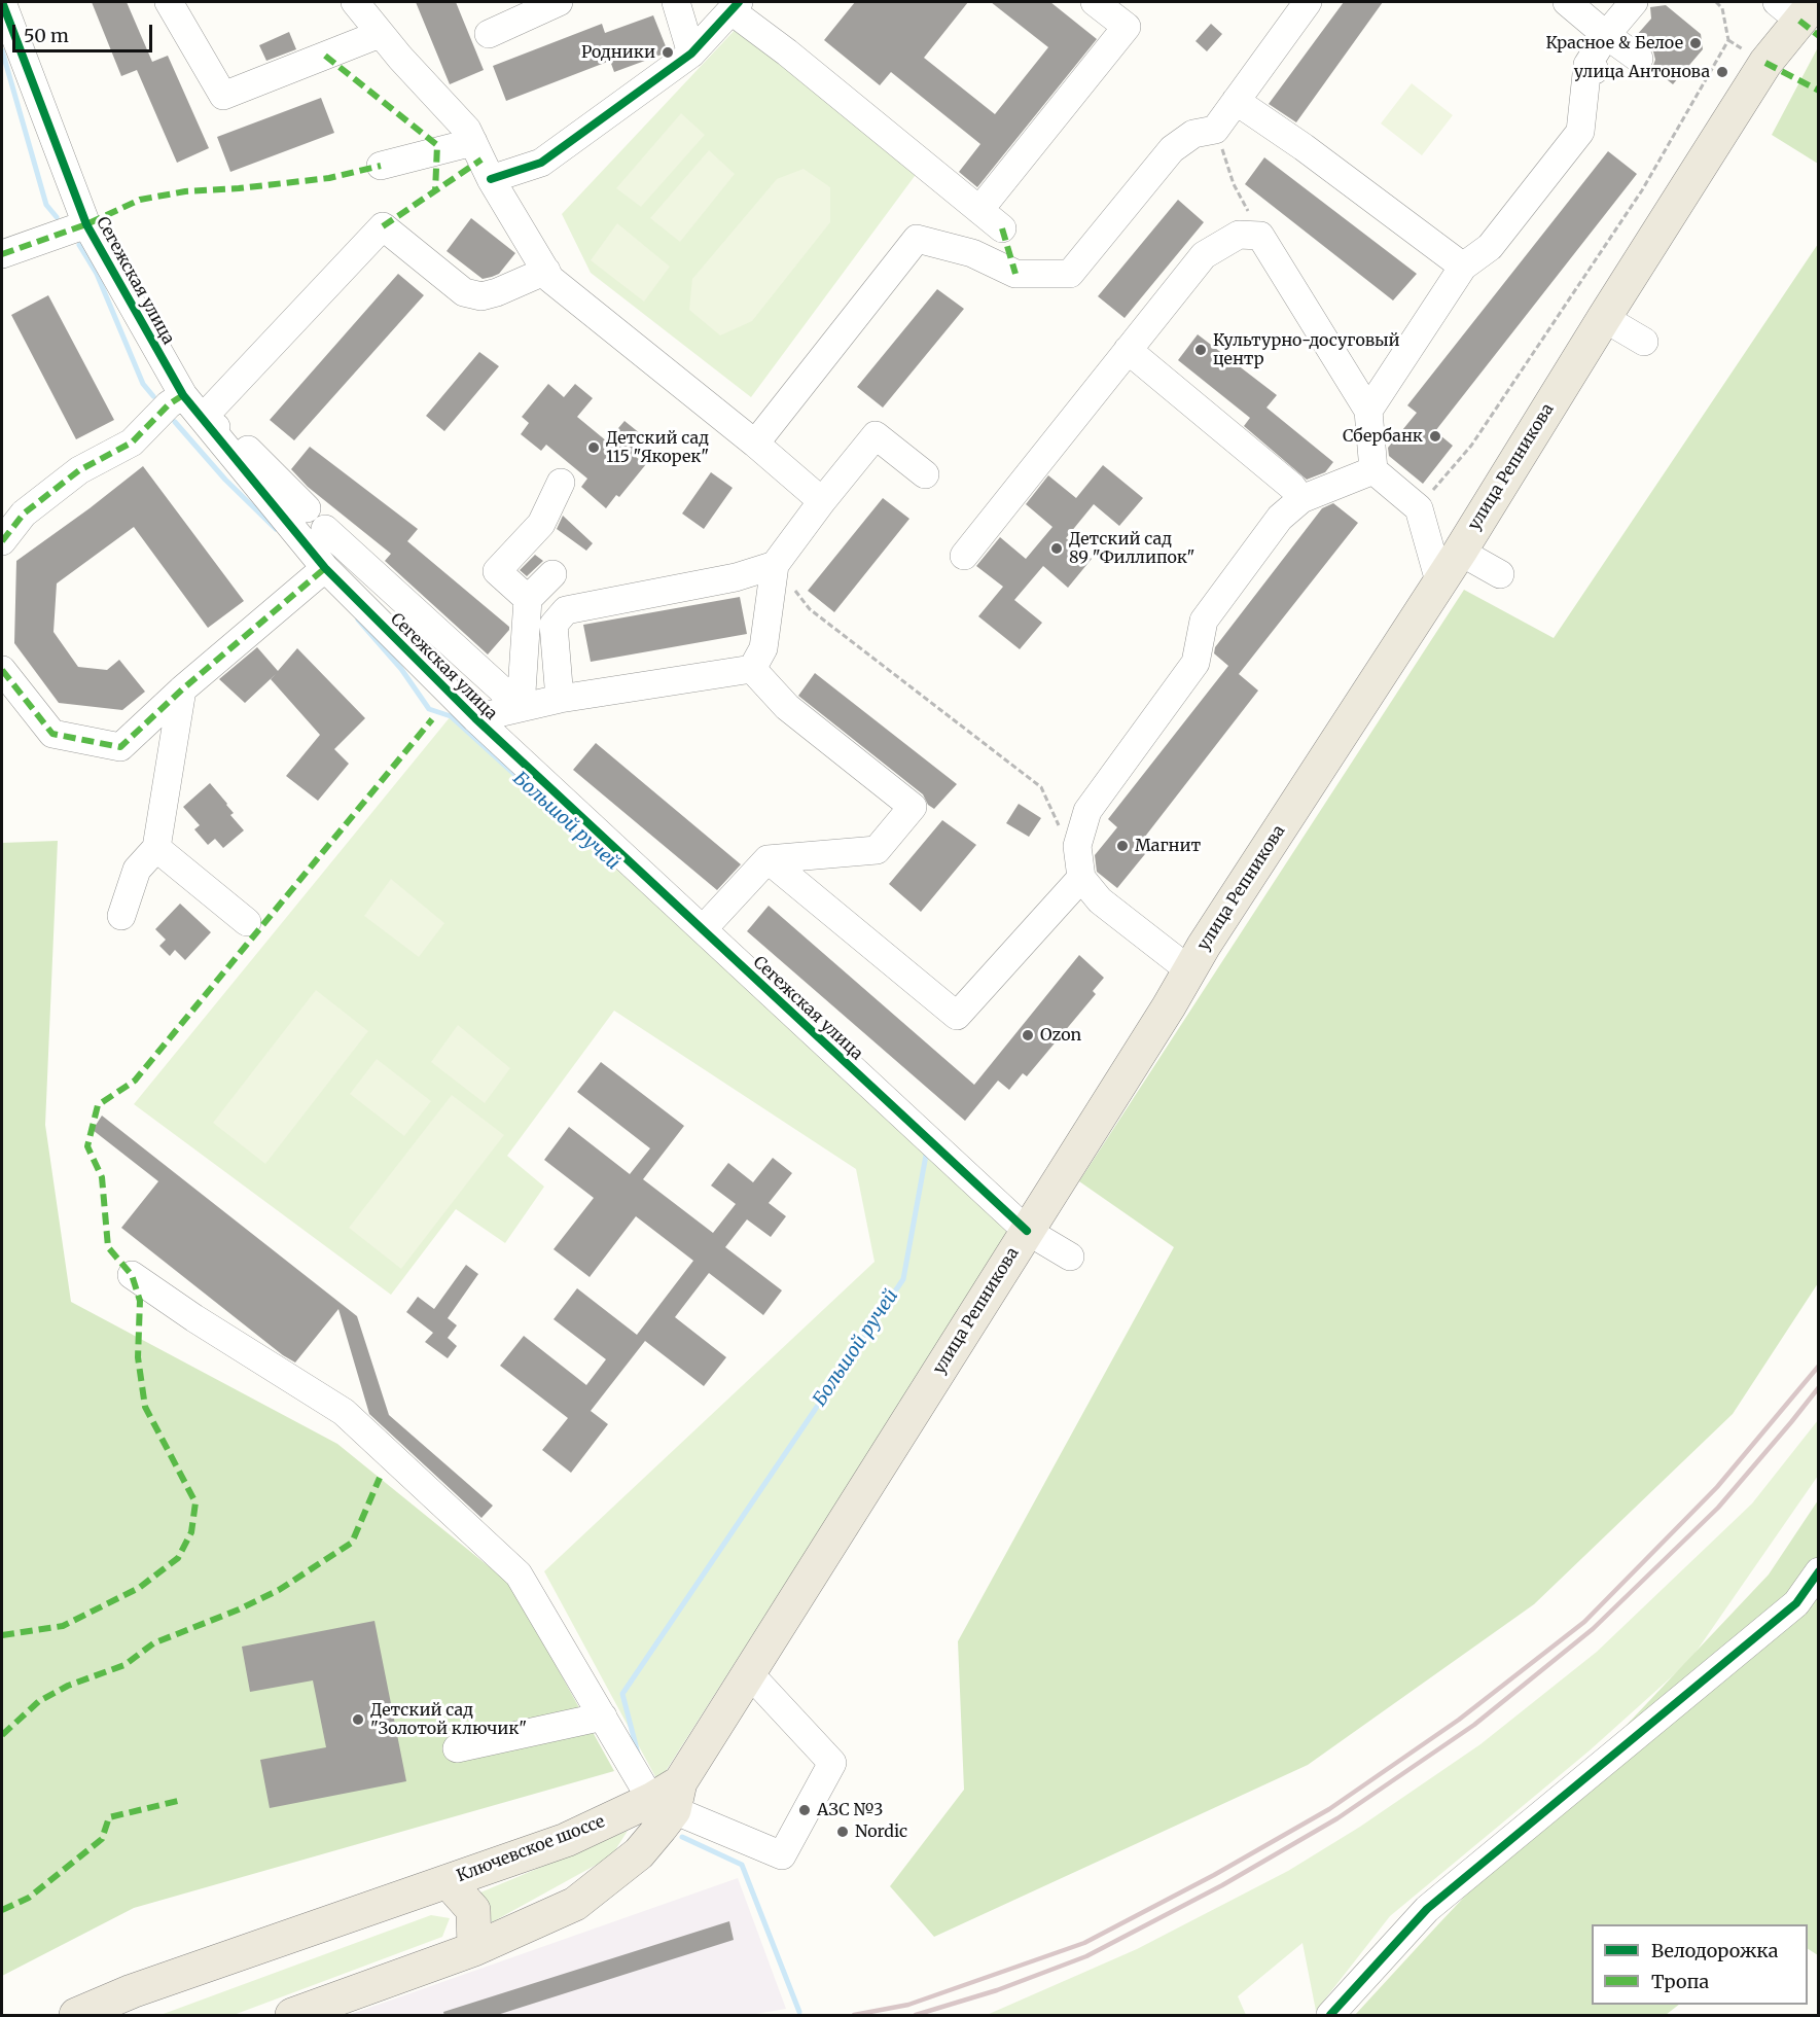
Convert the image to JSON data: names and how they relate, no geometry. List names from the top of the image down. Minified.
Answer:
{"streets":{"main road":["улица Репникова","Ключевское шоссе"],"street":["Сегежская улица"]},"crossings":[["Сегежская улица","улица Репникова"],["улица Репникова","Ключевское шоссе"]],"water":["Большой ручей"],"places":["Красное & Белое","Родники","улица Антонова","Культурно-досуговый центр","Сбербанк","Детский сад 115 \"Якорек\"","Детский сад 89 \"Филлипок\"","Магнит","Ozon","Детский сад \"Золотой ключик\"","АЗС №3","Nordic"],"legend":["Велодорожка","Тропа"],"scale_bar":"50 m"}
